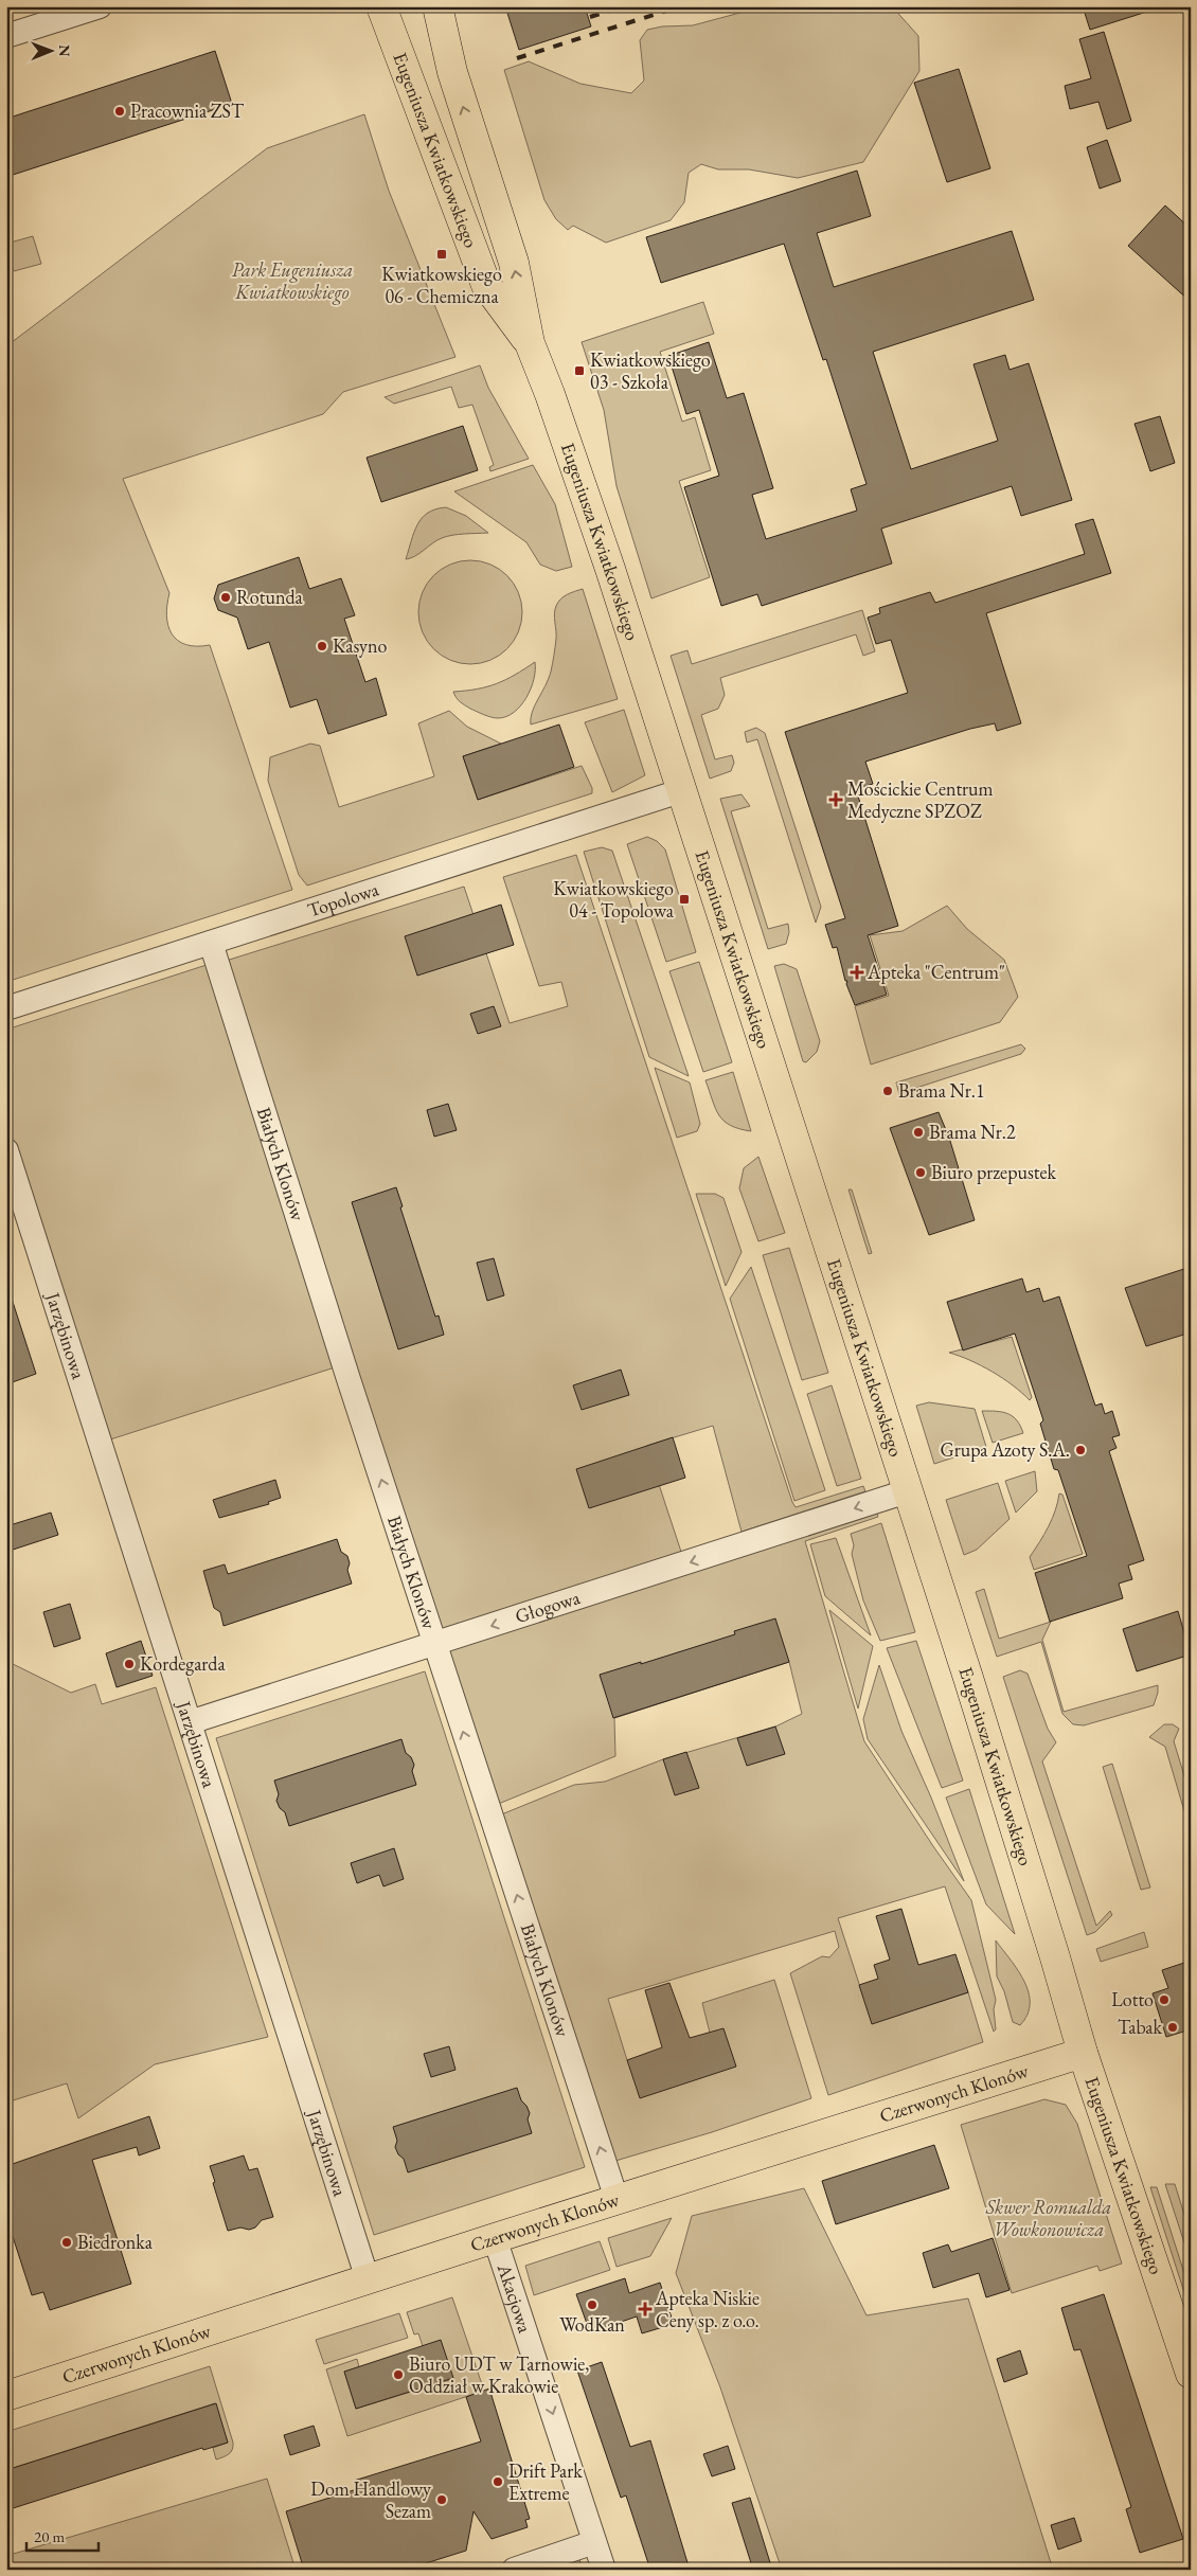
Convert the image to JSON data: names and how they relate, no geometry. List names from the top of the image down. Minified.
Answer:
{"streets":{"main road":["Eugeniusza Kwiatkowskiego","Czerwonych Klonów"],"street":["Topolowa","Białych Klonów","Jarzębinowa","Głogowa","Akacjowa"]},"crossings":[["Eugeniusza Kwiatkowskiego","Topolowa"],["Eugeniusza Kwiatkowskiego","Głogowa"],["Eugeniusza Kwiatkowskiego","Czerwonych Klonów"],["Topolowa","Białych Klonów"],["Białych Klonów","Głogowa"],["Białych Klonów","Czerwonych Klonów"],["Jarzębinowa","Głogowa"],["Jarzębinowa","Czerwonych Klonów"],["Czerwonych Klonów","Akacjowa"]],"one_way":["Białych Klonów","Głogowa","Akacjowa"],"parks":["Park Eugeniusza Kwiatkowskiego","Skwer Romualda Wowkonowicza"],"places":{"other":["Pracownia ZST","Rotunda","Kasyno","Brama Nr.1","Brama Nr.2","Biuro przepustek","Grupa Azoty S.A.","Kordegarda","Lotto","Tabak","Biedronka","WodKan","Biuro UDT w Tarnowie, Oddział w Krakowie","Drift Park Extreme","Dom Handlowy Sezam"],"transit":["Kwiatkowskiego 06 - Chemiczna","Kwiatkowskiego 03 - Szkoła","Kwiatkowskiego 04 - Topolowa"],"health":["Mościckie Centrum Medyczne SPZOZ","Apteka \"Centrum\"","Apteka Niskie Ceny sp. z o.o."]},"scale_bar":"20 m","north":"right"}
